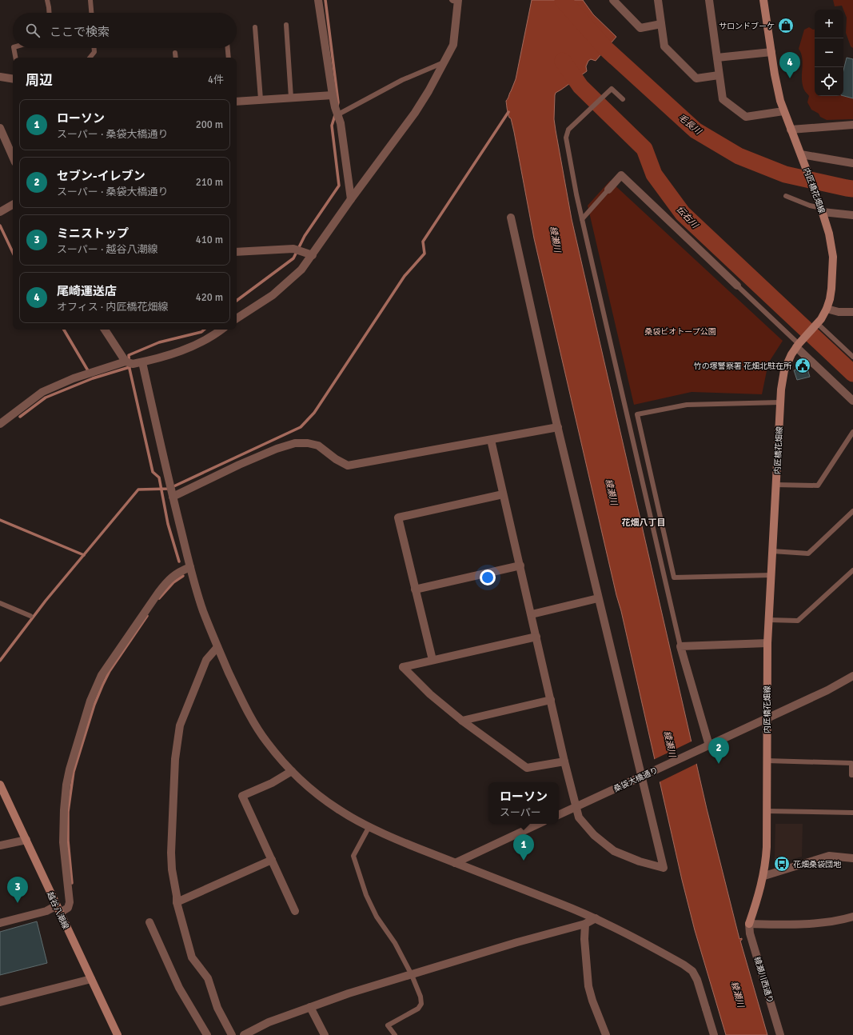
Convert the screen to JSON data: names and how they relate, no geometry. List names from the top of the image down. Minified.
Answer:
{"streets":{"main road":["内匠橋花畑線","越谷八潮線"],"street":["桑袋大橋通り","綾瀬川西通り"]},"crossings":[["内匠橋花畑線","桑袋大橋通り"],["内匠橋花畑線","綾瀬川西通り"]],"districts":["花畑八丁目"],"water":["毛長川","伝右川","綾瀬川"],"parks":["桑袋ビオトープ公園"],"places":{"shop":["サロンドブーケ"],"public building":["竹の塚警察署 花畑北駐在所"],"bus stop":["花畑桑袋団地"]},"page":{"map_buttons":["+","−"],"search":"ここで検索","pins":["4","2","1","3"],"heading":["周辺","4件"],"list":[{"mark":"1","name":"ローソン","note":"スーパー · 桑袋大橋通り","value":"200 m"},{"mark":"2","name":"セブン-イレブン","note":"スーパー · 桑袋大橋通り","value":"210 m"},{"mark":"3","name":"ミニストップ","note":"スーパー · 越谷八潮線","value":"410 m"},{"mark":"4","name":"尾崎運送店","note":"オフィス · 内匠橋花畑線","value":"420 m"}],"popup":["ローソン","スーパー"]}}
